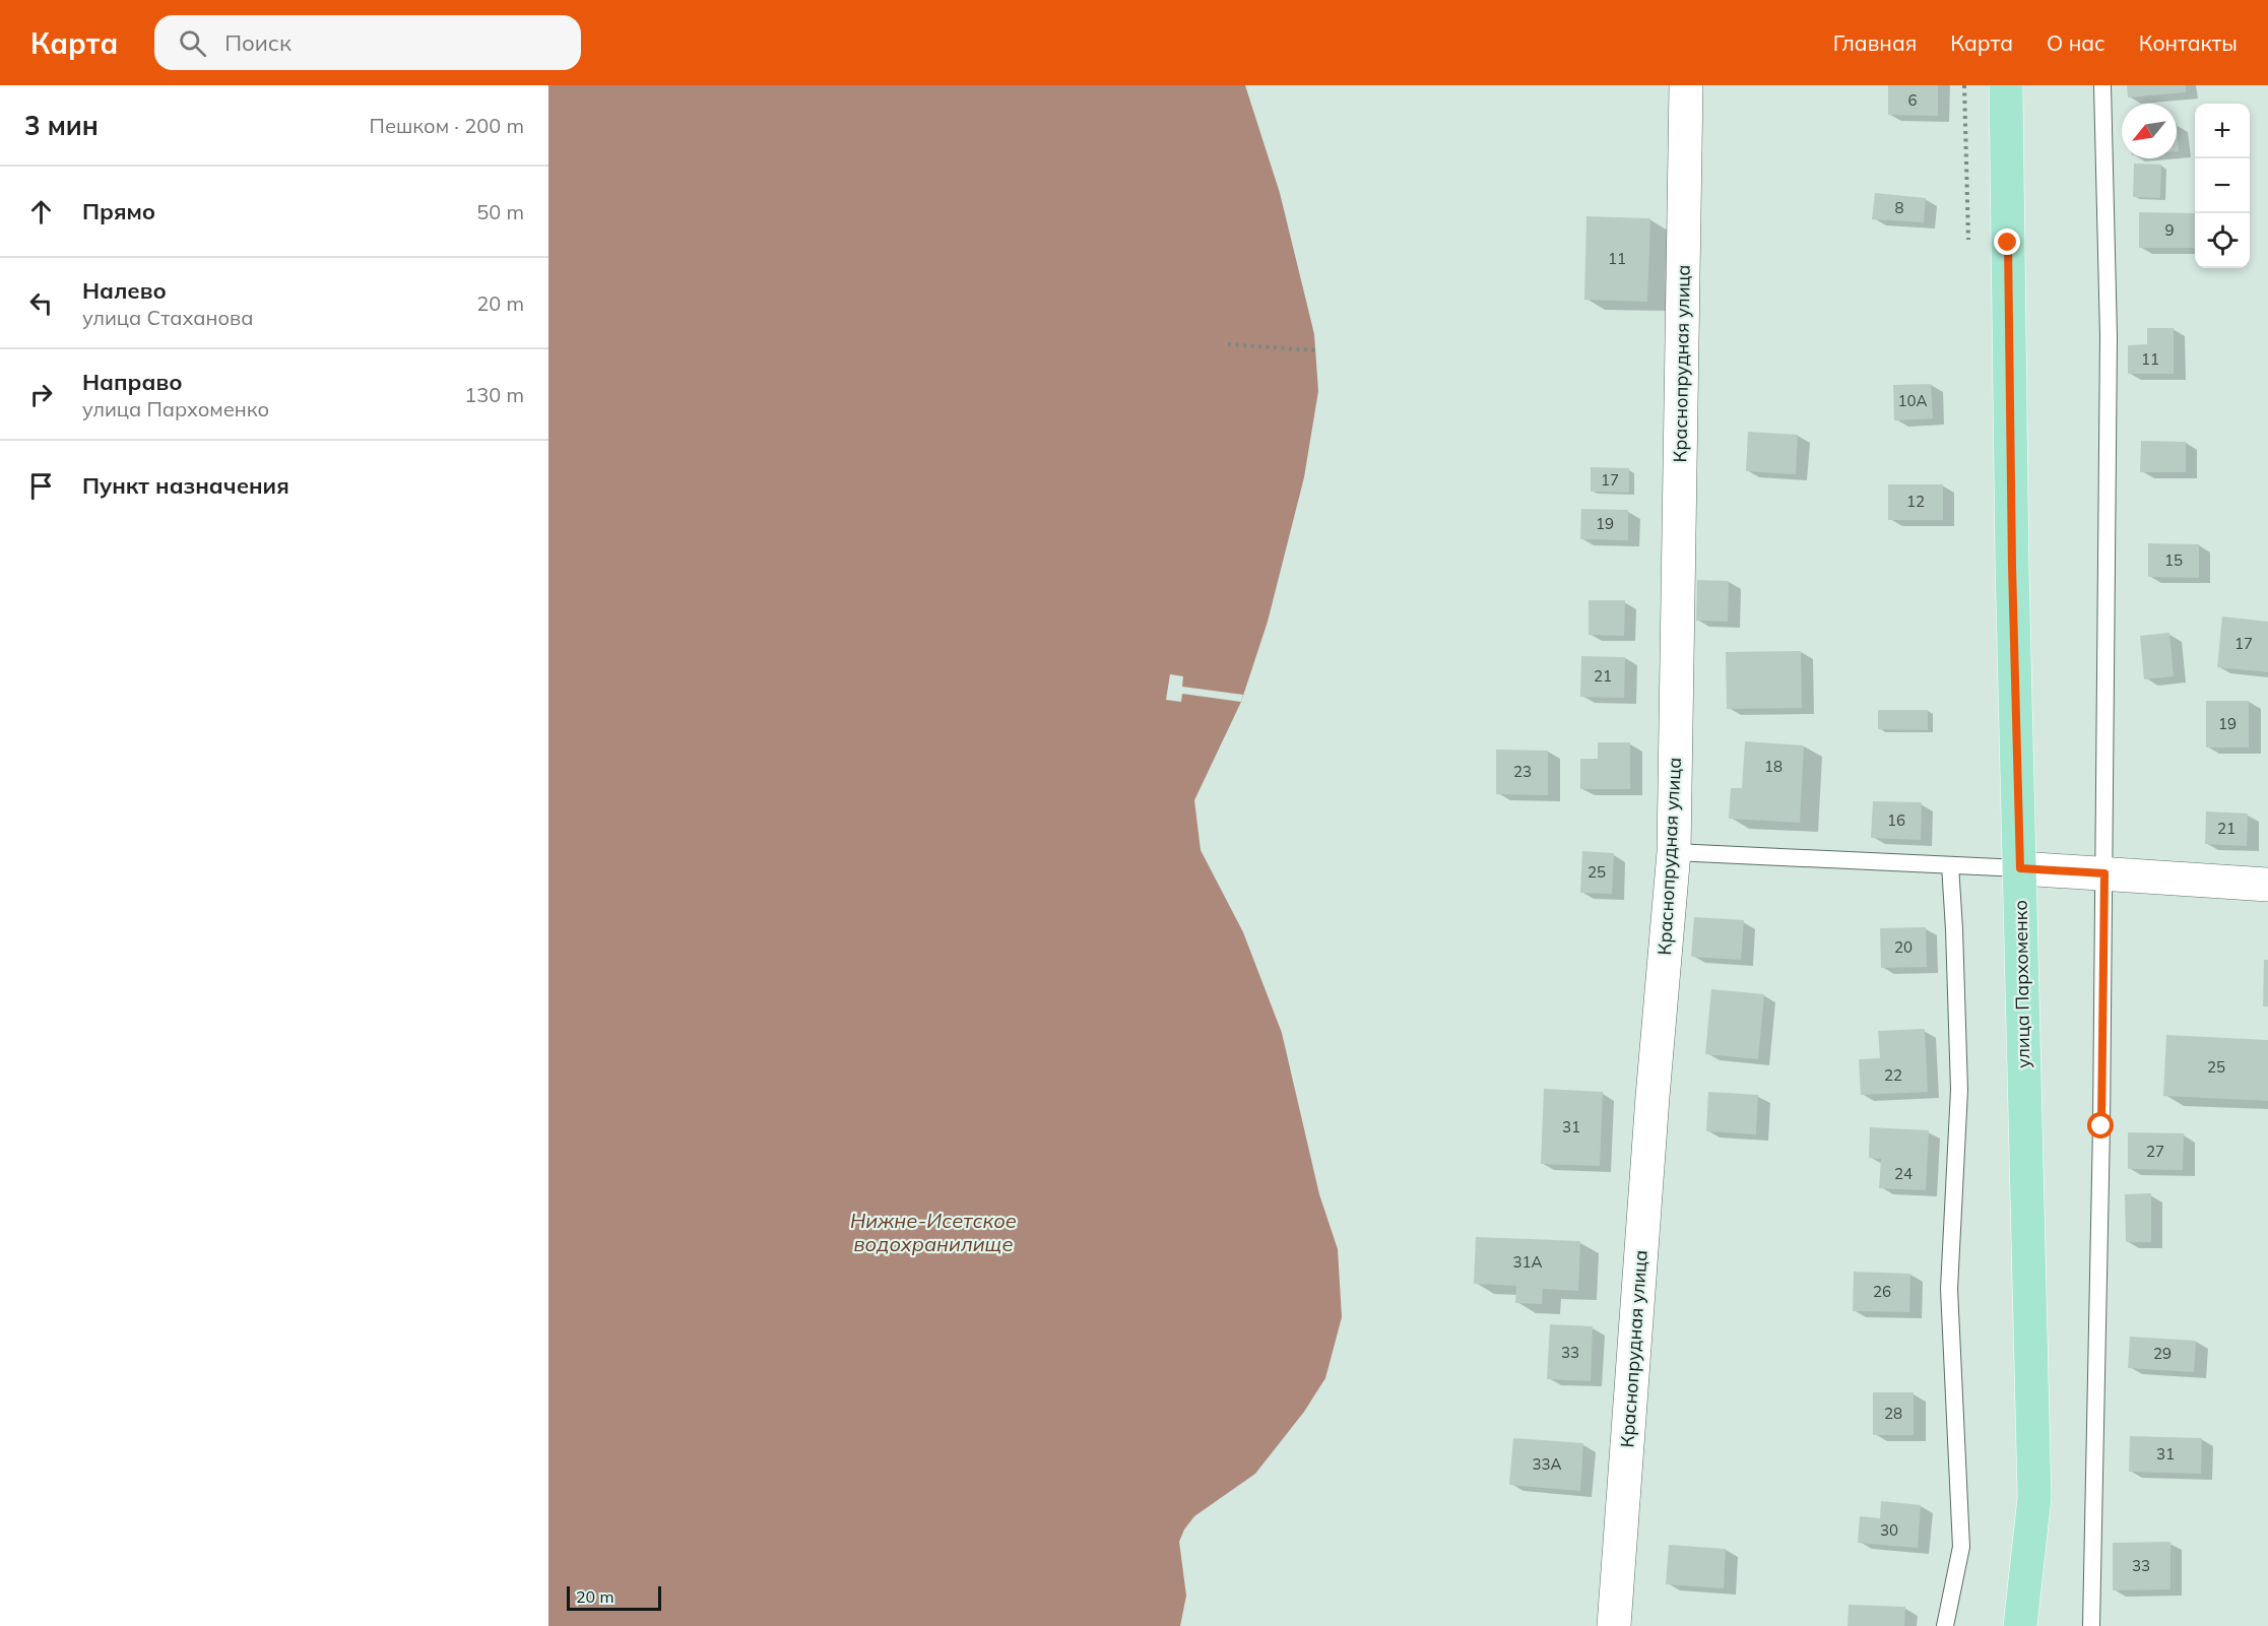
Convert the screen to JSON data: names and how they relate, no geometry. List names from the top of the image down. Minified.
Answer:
{"streets":{"main road":["улица Пархоменко"],"street":["Краснопрудная улица"]},"water":["Нижне-Исетское водохранилище"],"house_numbers":["6","8","9","11","11","10А","17","12","19","15","17","21","19","18","23","16","21","25","20","25","22","31","27","24","31А","26","33","29","28","31","33А","30","33"],"scale_bar":"20 m","north":"bottom left","page":{"header":"Карта","search":"Поиск","nav":["Главная","Карта","О нас","Контакты"],"heading":["3 мин","Пешком · 200 m"],"map_buttons":["+","−"],"list":[["Прямо","50 m"],["Налево","улица Стаханова","20 m"],["Направо","улица Пархоменко","130 m"],"Пункт назначения"],"scale":"20 m"}}
